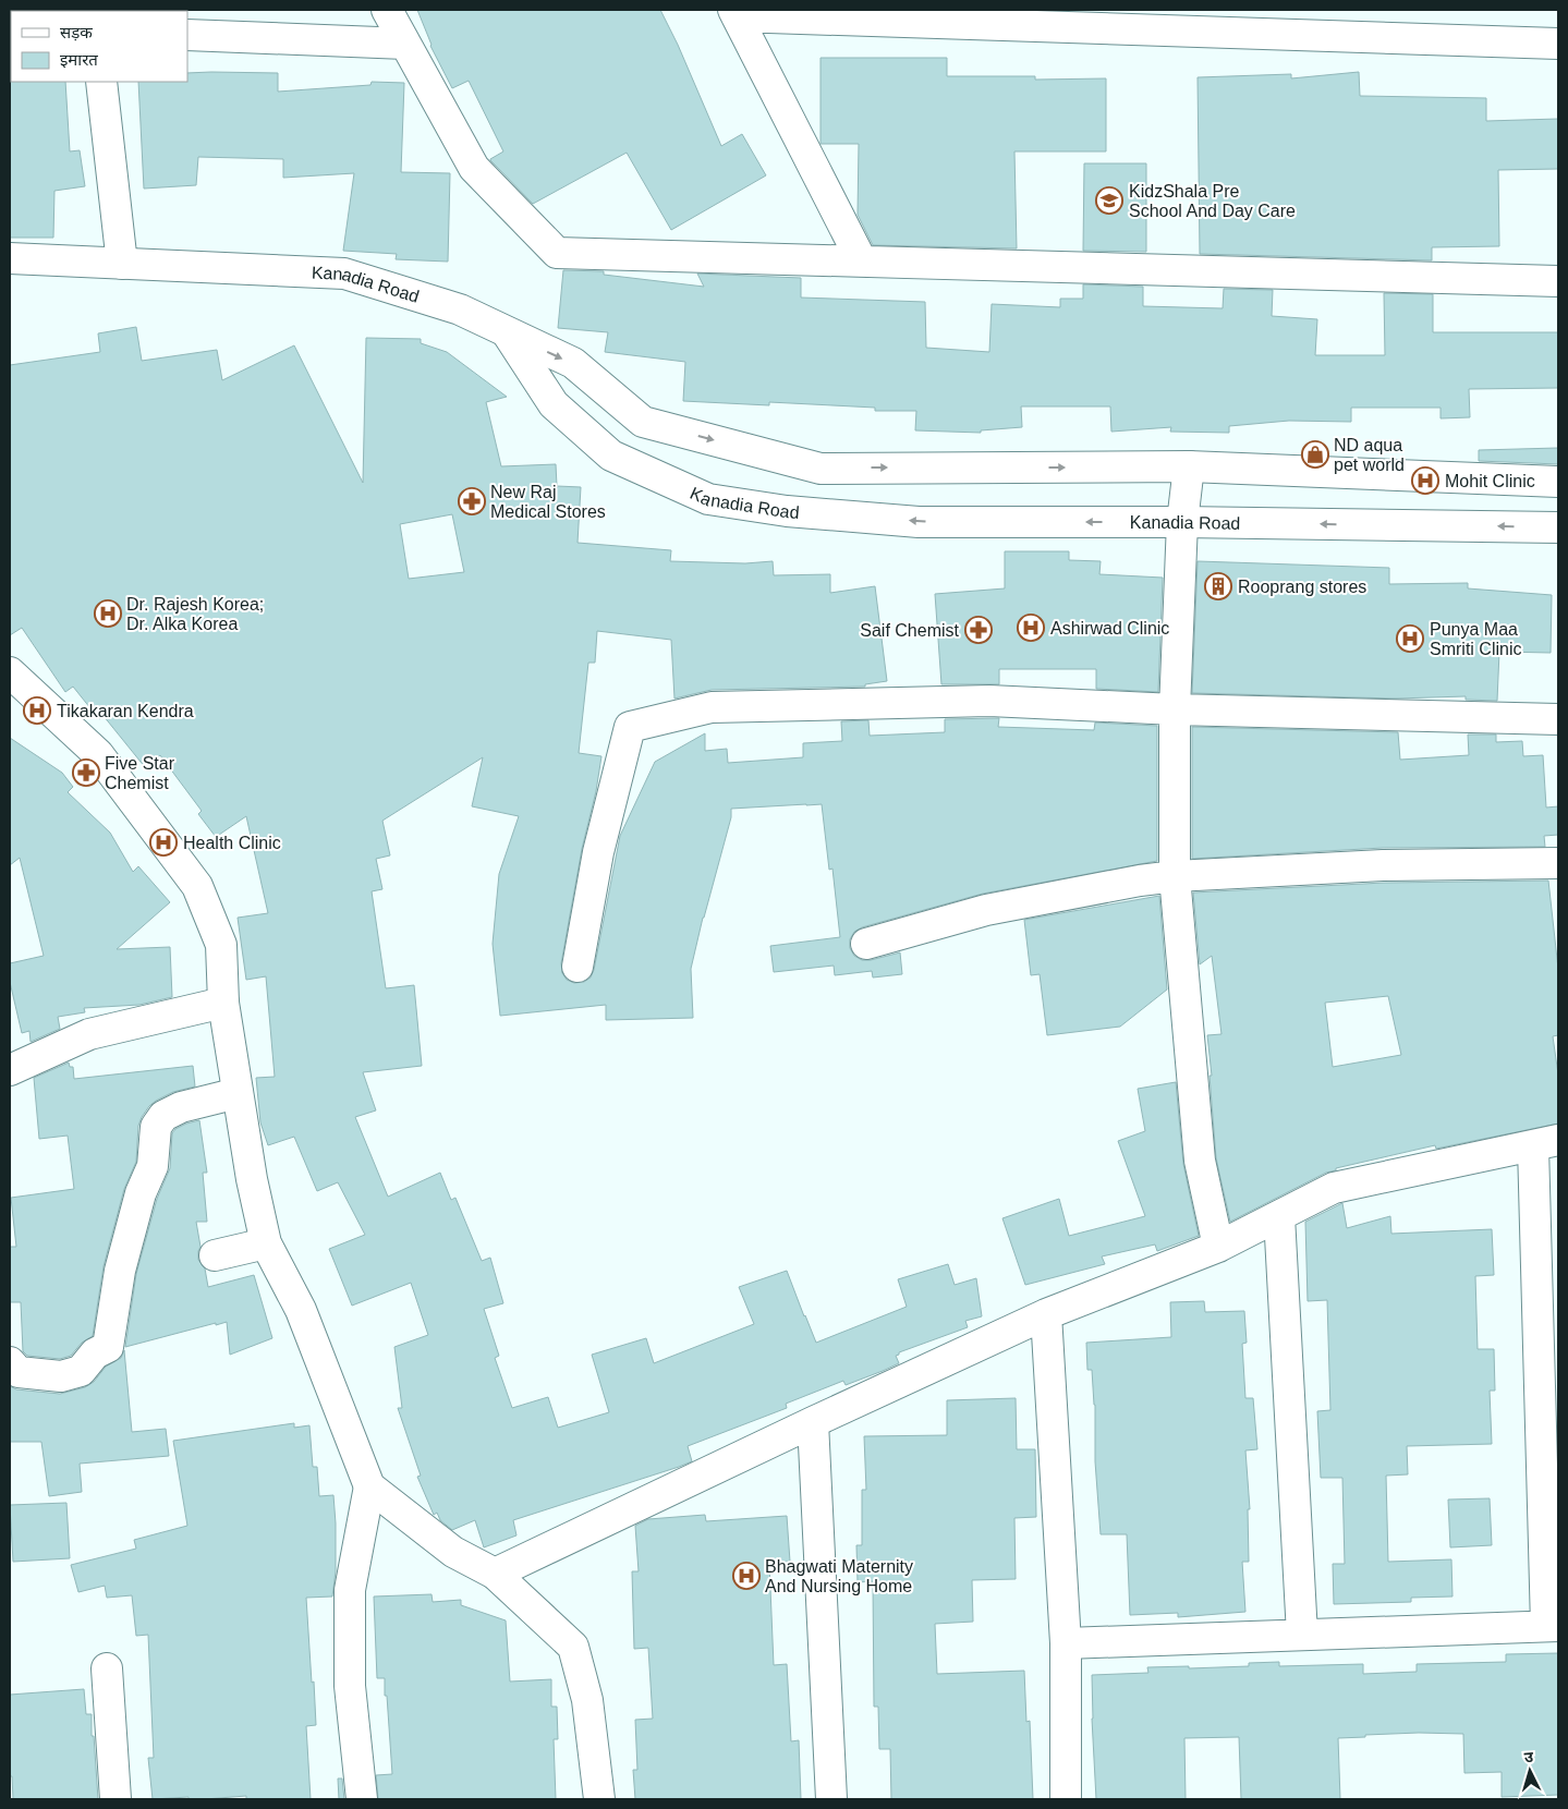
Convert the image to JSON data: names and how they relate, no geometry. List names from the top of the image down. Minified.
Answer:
{"streets":{"street":["Kanadia Road"]},"places":{"school or university":["KidzShala Pre School And Day Care"],"shop":["ND aqua pet world"],"hospital":["Mohit Clinic","Dr. Rajesh Korea; Dr. Alka Korea","Ashirwad Clinic","Punya Maa Smriti Clinic","Tikakaran Kendra","Health Clinic","Bhagwati Maternity And Nursing Home"],"pharmacy":["New Raj Medical Stores","Saif Chemist","Five Star Chemist"],"building":["Rooprang stores"]},"legend":["सड़क","इमारत"],"north":"top"}
